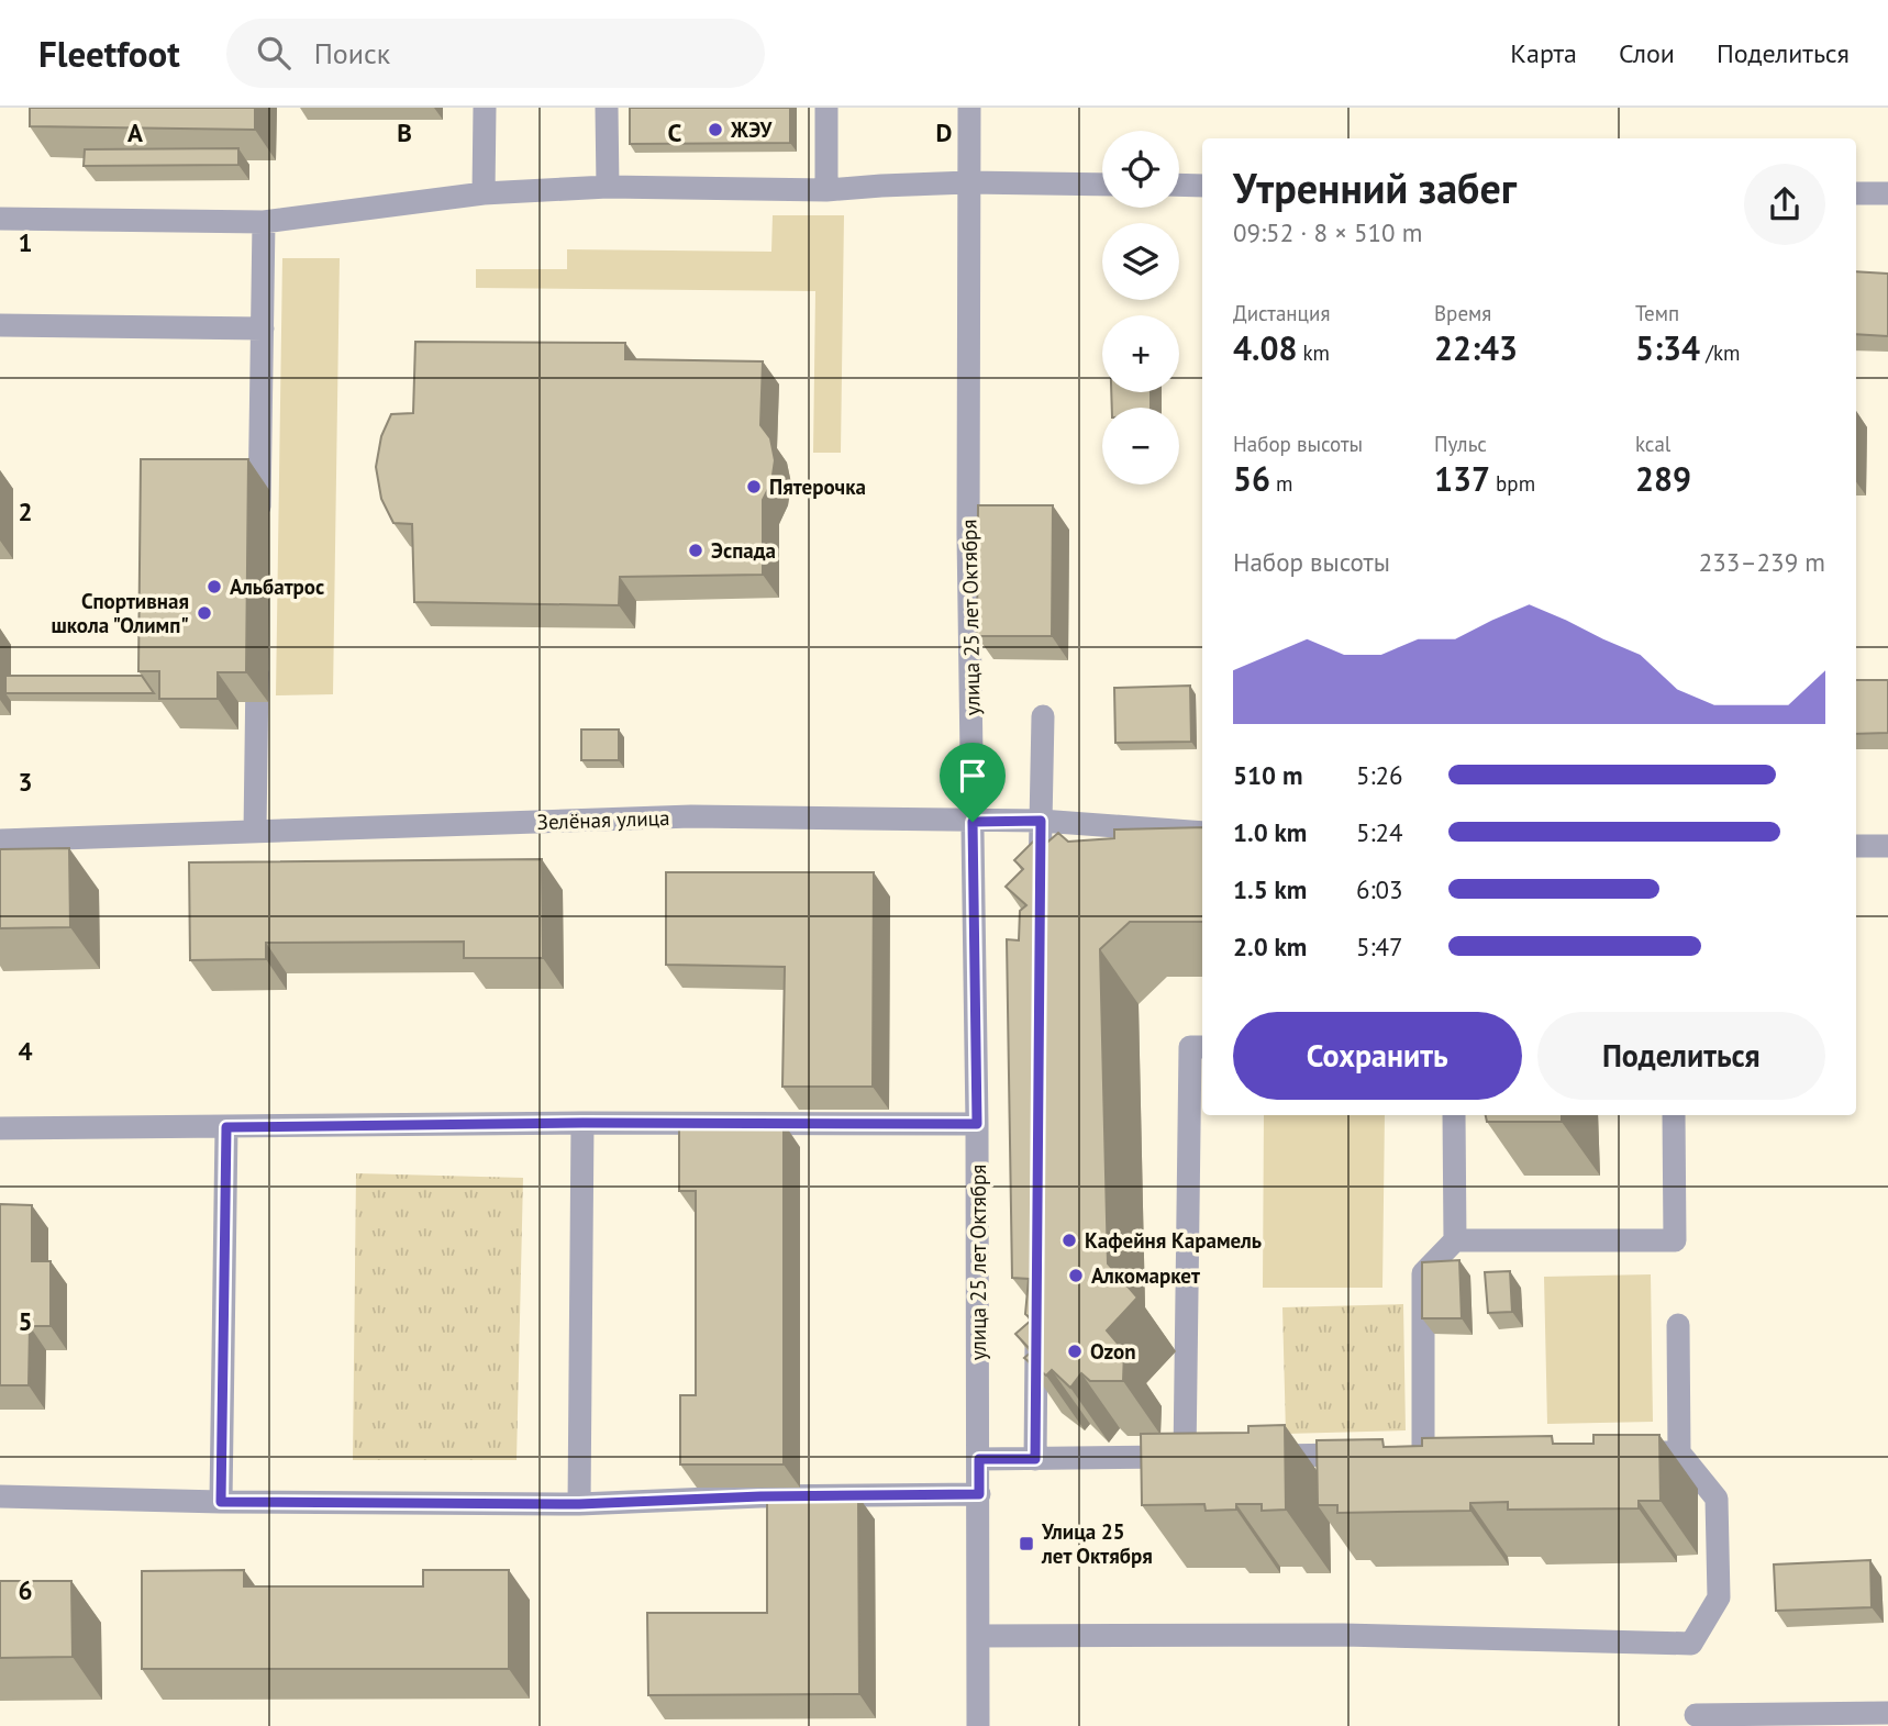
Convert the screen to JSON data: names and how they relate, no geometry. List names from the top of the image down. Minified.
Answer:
{"streets":{"street":["улица 25 лет Октября","Зелёная улица"]},"crossings":[["улица 25 лет Октября","Зелёная улица"]],"places":{"other":["ЖЭУ","Пятерочка","Эспада","Альбатрос","Спортивная школа \"Олимп\"","Кафейня Карамель","Алкомаркет","Ozon"],"transit":["Улица 25 лет Октября"]},"page":{"header":"Fleetfoot","search":"Поиск","nav":["Карта","Слои","Поделиться"],"map_buttons":["+","−"],"heading":["Утренний забег","09:52 · 8 × 510 m"],"stats":[["Дистанция","4.08 km"],["Время","22:43"],["Темп","5:34 /km"],["Набор высоты","56 m"],["Пульс","137 bpm"],["kcal","289"]],"chart":["Набор высоты","233–239 m"],"list":[{"name":"510 m","note":"5:26"},{"name":"1.0 km","note":"5:24"},{"name":"1.5 km","note":"6:03"},{"name":"2.0 km","note":"5:47"}],"buttons":["Сохранить","Поделиться"]},"grid":{"columns":["A","B","C","D"],"rows":["1","2","3","4","5","6"]}}
